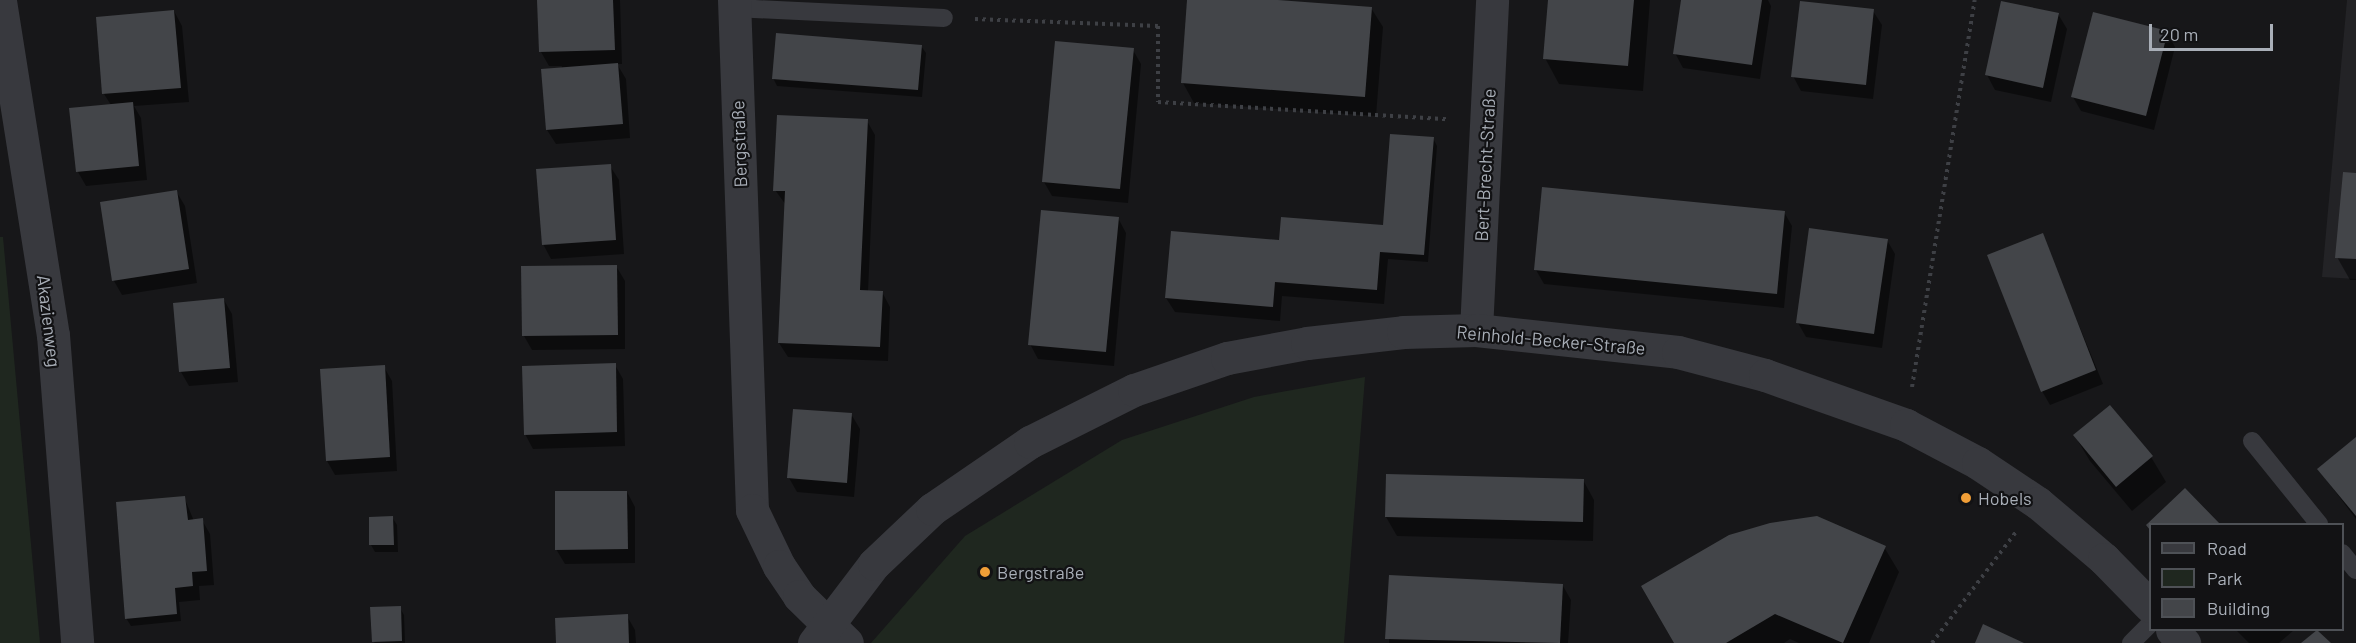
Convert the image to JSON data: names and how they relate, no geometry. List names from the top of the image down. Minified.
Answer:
{"streets":{"street":["Bergstraße","Bert-Brecht-Straße","Akazienweg","Reinhold-Becker-Straße"]},"crossings":[["Bergstraße","Reinhold-Becker-Straße"],["Bert-Brecht-Straße","Reinhold-Becker-Straße"]],"places":["Hobels","Bergstraße"],"legend":["Road","Park","Building"],"scale_bar":"20 m"}
